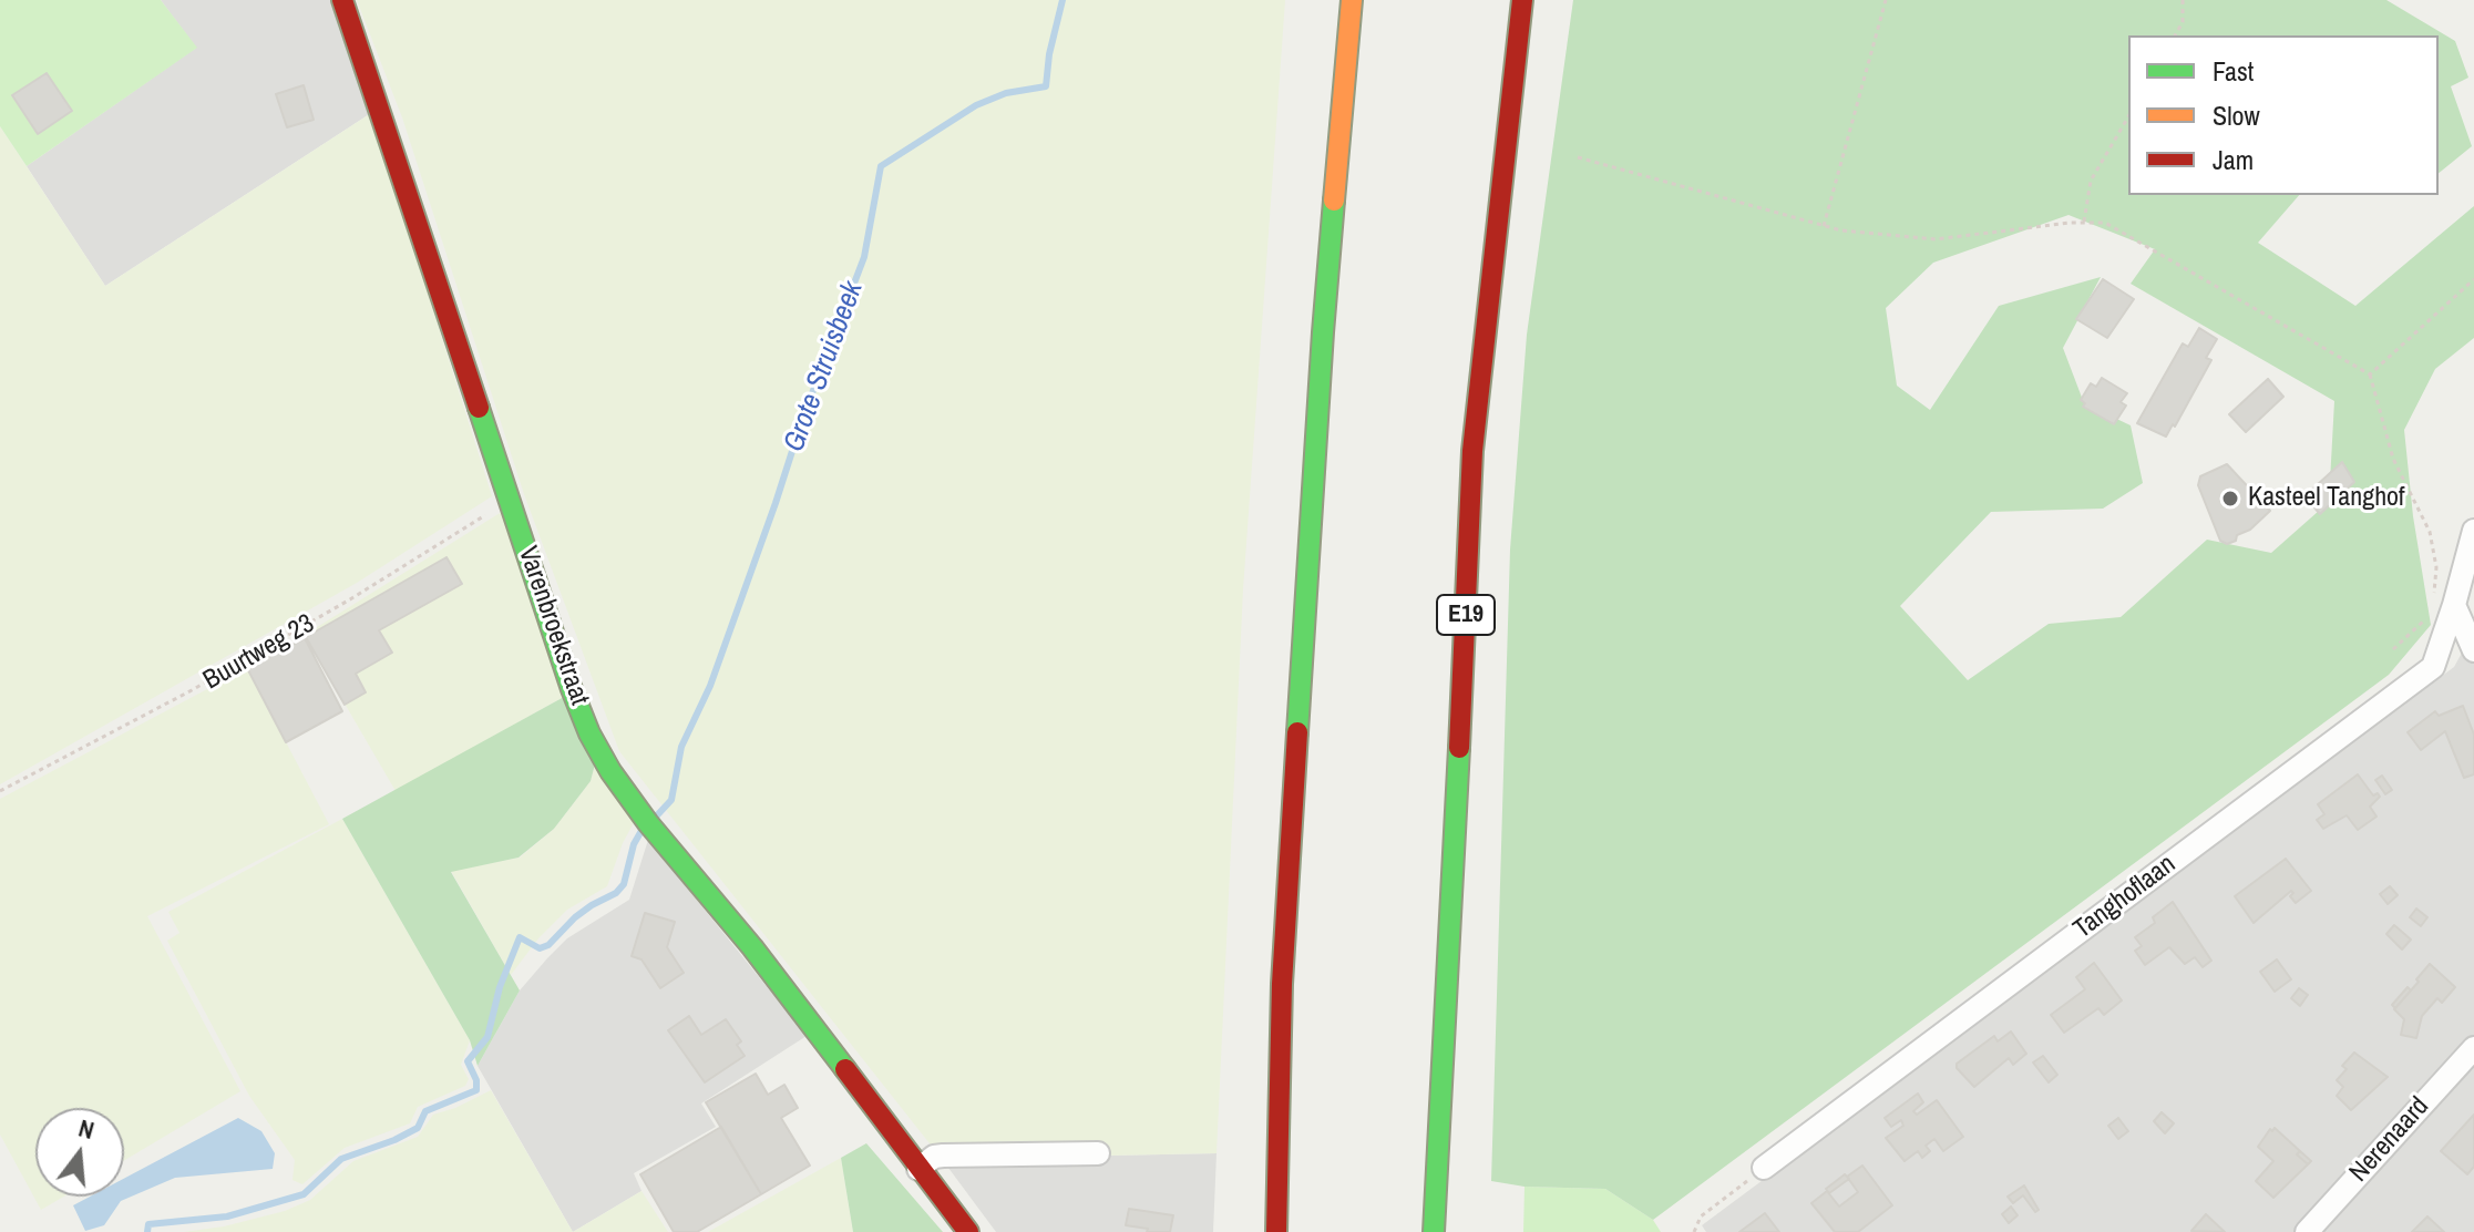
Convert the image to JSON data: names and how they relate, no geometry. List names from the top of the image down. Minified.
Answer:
{"streets":{"main road":["E19","Varenbroekstraat"],"street":["Tanghoflaan","Nerenaard"],"path":["Buurtweg 23"]},"crossings":[["Varenbroekstraat","Buurtweg 23"]],"water":["Grote Struisbeek"],"places":["Kasteel Tanghof"],"legend":["Fast","Slow","Jam"],"north":"top"}
